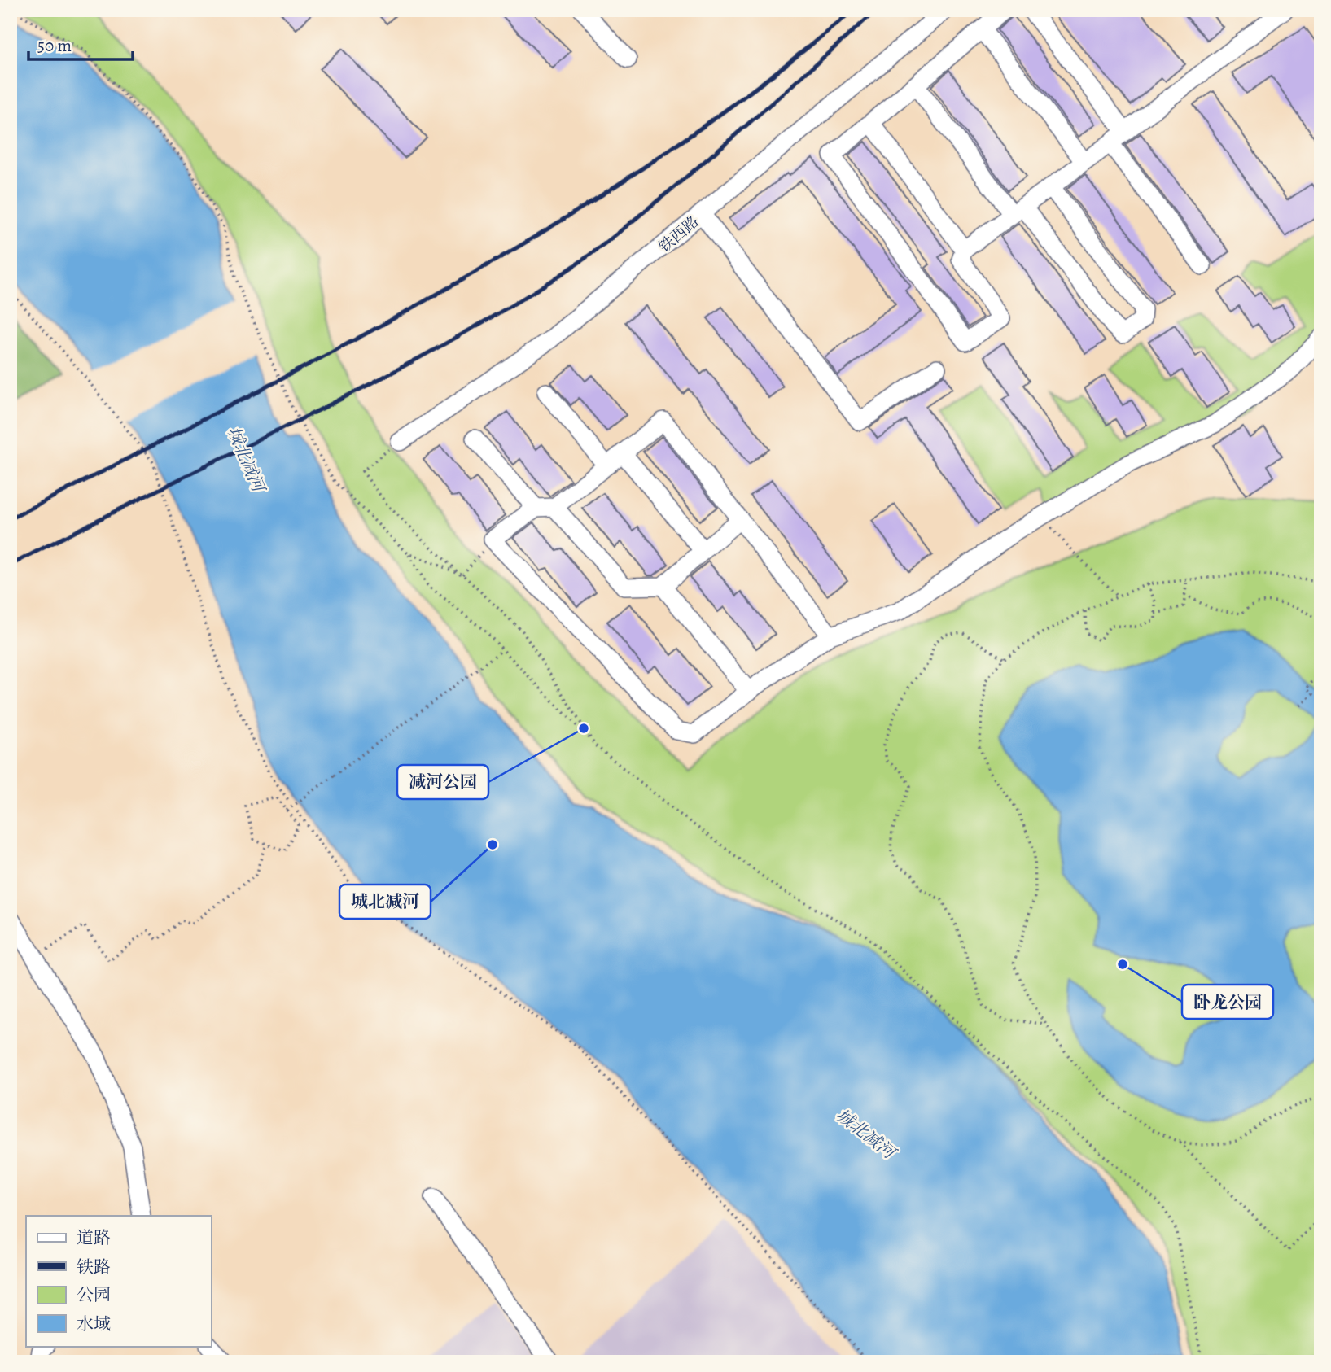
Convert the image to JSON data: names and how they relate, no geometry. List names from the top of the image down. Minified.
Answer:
{"streets":{"street":["铁西路"]},"water":["城北减河"],"places":["减河公园","城北减河","卧龙公园"],"legend":["道路","铁路","公园","水域"],"scale_bar":"50 m"}
